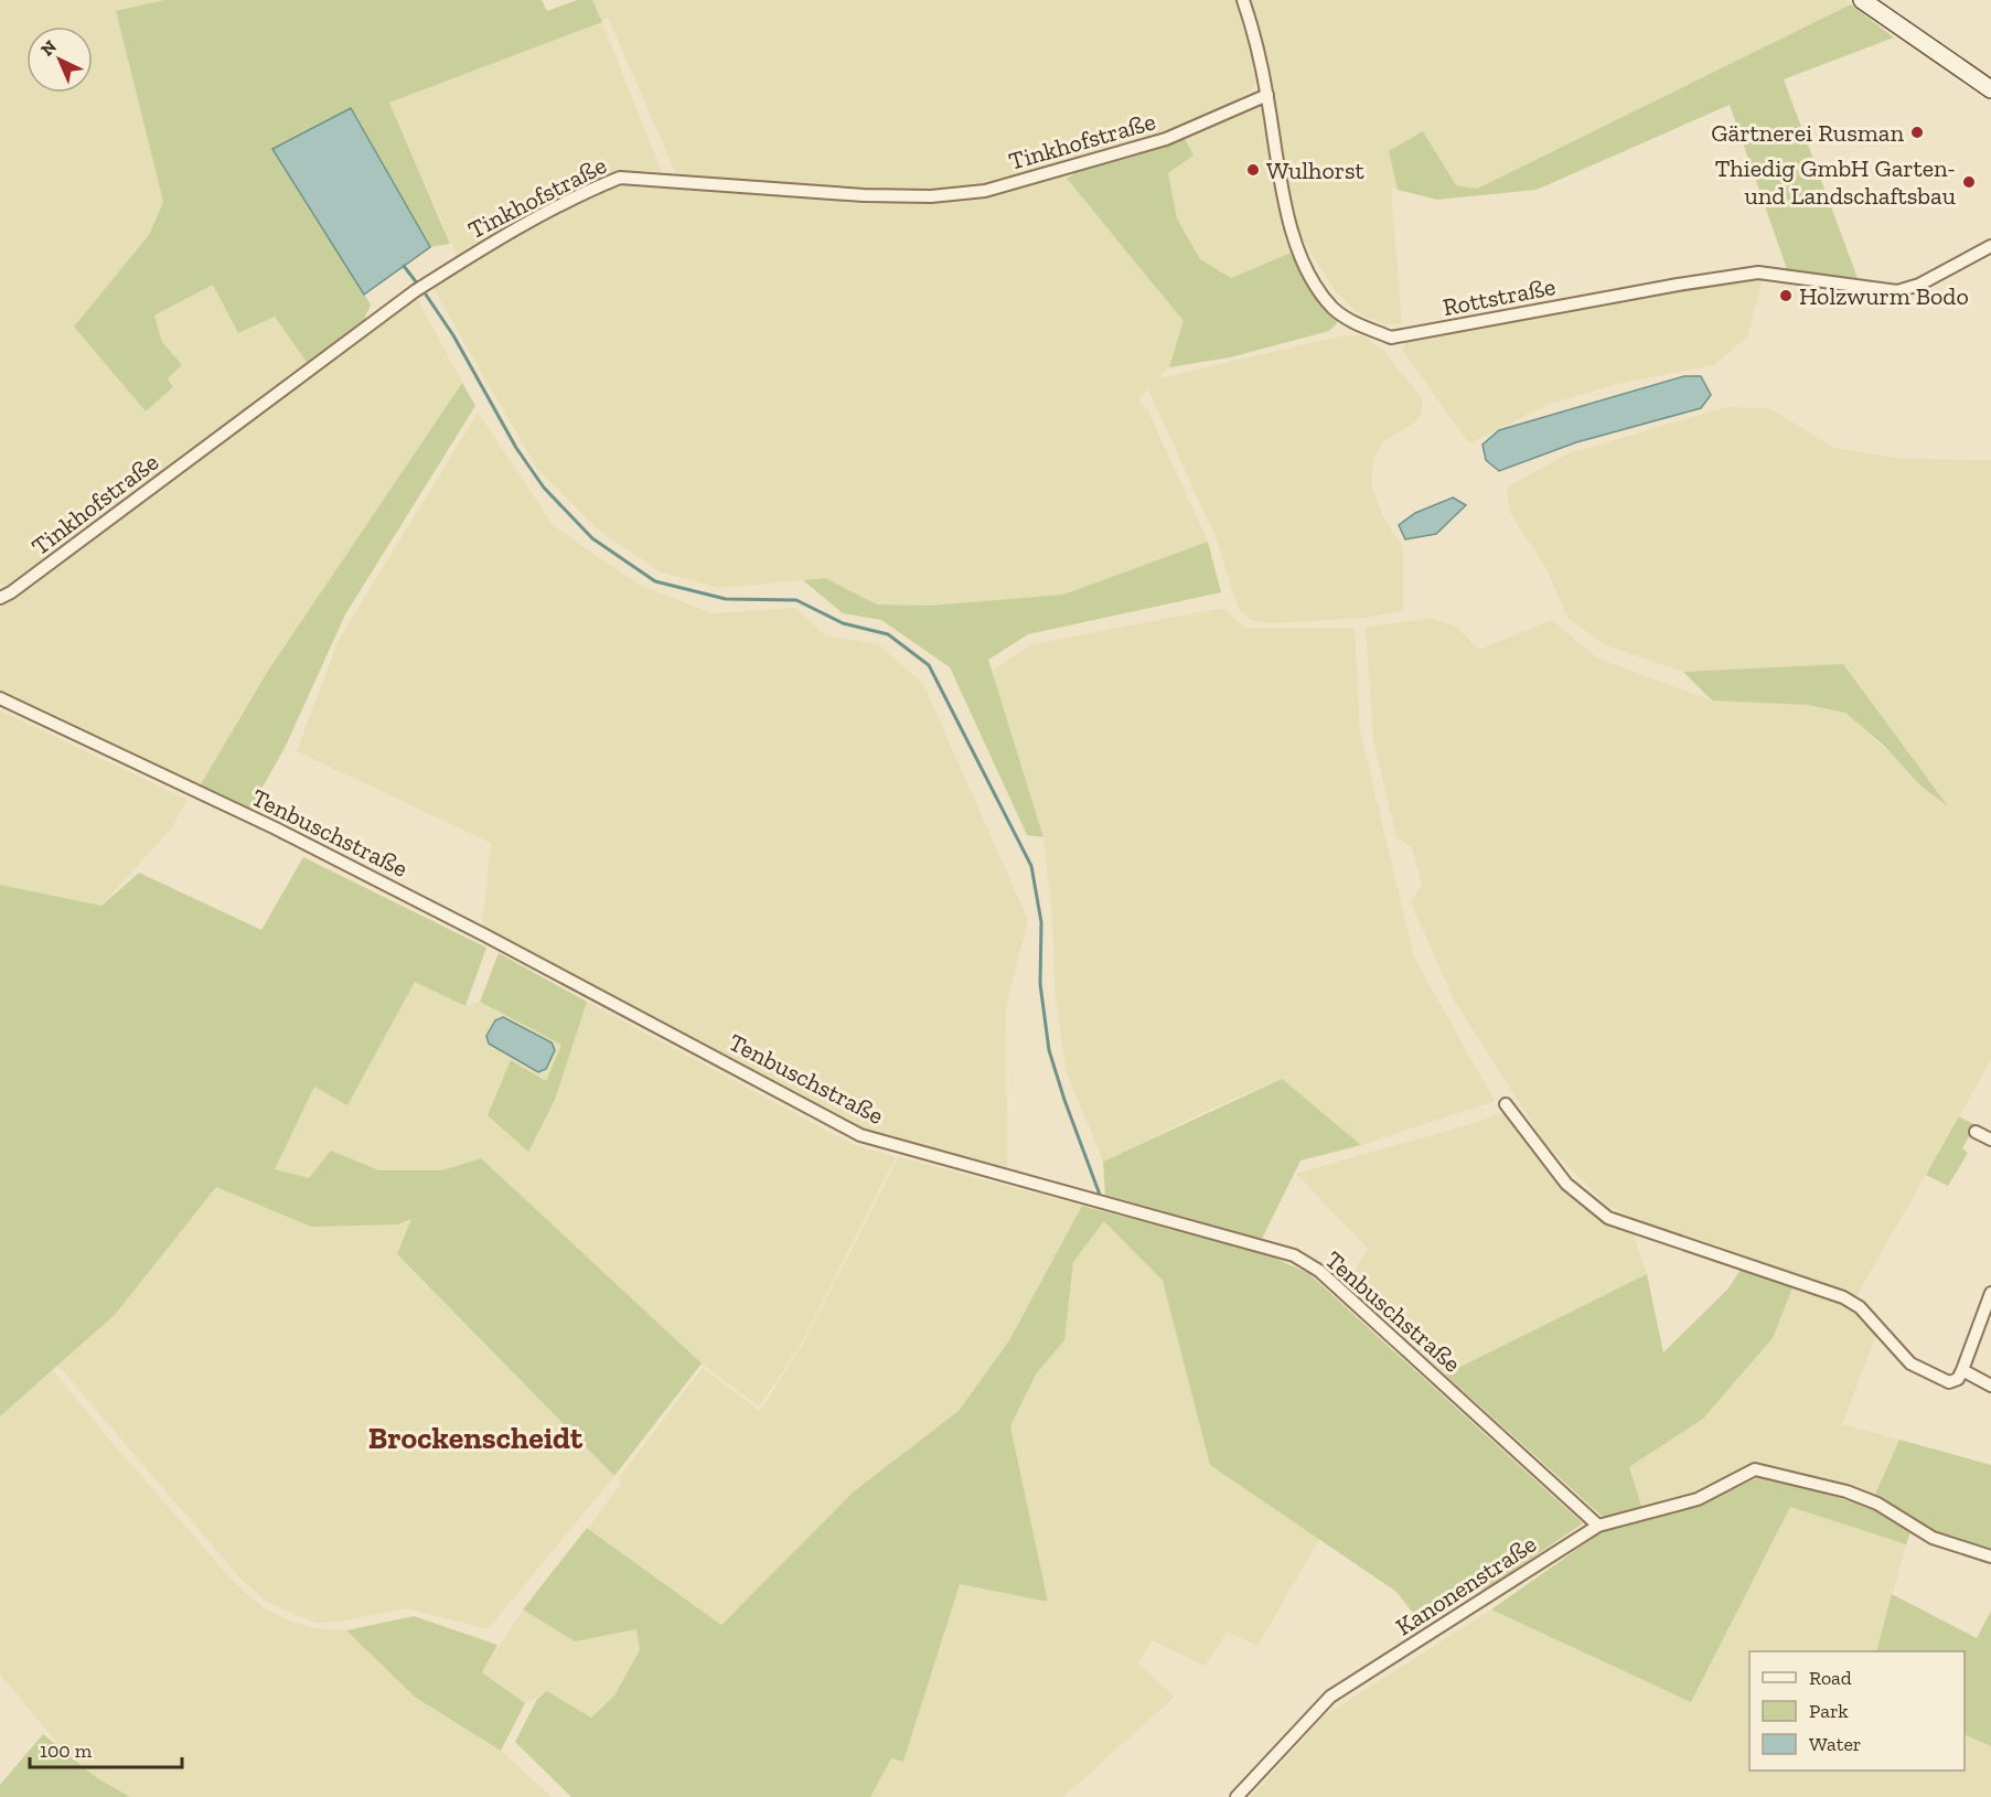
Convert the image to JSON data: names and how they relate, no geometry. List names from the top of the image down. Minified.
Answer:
{"streets":{"street":["Tinkhofstraße","Rottstraße","Tenbuschstraße","Kanonenstraße"]},"crossings":[["Tinkhofstraße","Rottstraße"],["Tenbuschstraße","Kanonenstraße"]],"districts":["Brockenscheidt"],"places":["Gärtnerei Rusman","Wulhorst","Thiedig GmbH Garten- und Landschaftsbau","Holzwurm Bodo"],"legend":["Road","Park","Water"],"scale_bar":"100 m","north":"top left"}
